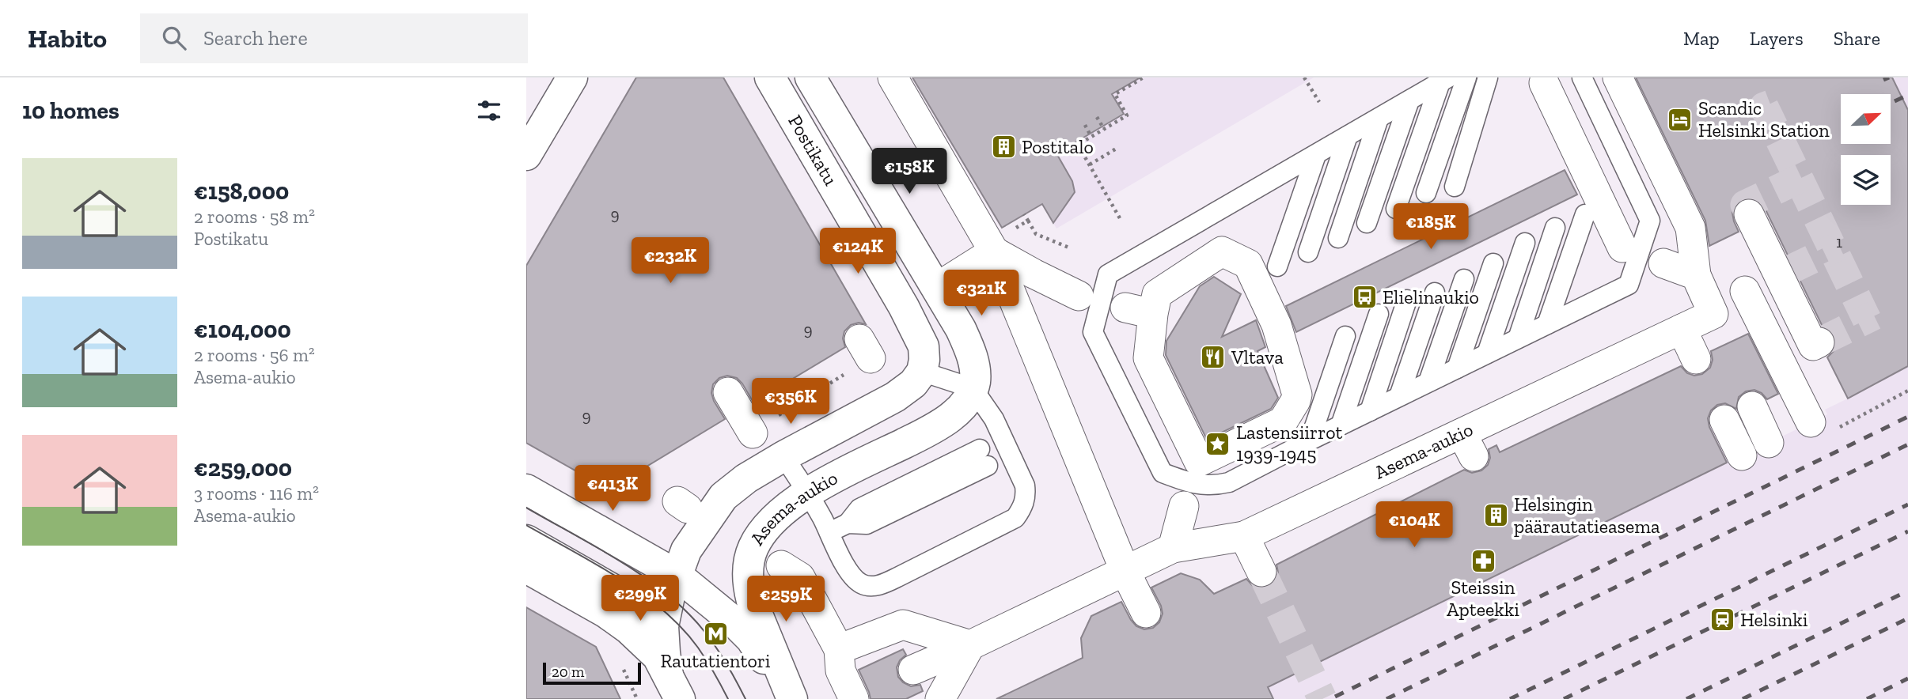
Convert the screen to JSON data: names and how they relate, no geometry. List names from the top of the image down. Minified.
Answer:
{"streets":{"main road":["Postikatu","Asema-aukio"]},"crossings":[["Postikatu","Asema-aukio"]],"places":{"hotel":["Scandic Helsinki Station"],"building":["Postitalo","Helsingin päärautatieasema"],"bus stop":["Elielinaukio"],"restaurant":["Vltava"],"place":["Lastensiirrot 1939-1945"],"pharmacy":["Steissin Apteekki"],"station":["Helsinki"],"metro station":["Rautatientori"]},"house_numbers":["9","1","9","9"],"scale_bar":"20 m","north":"top right","page":{"header":"Habito","search":"Search here","nav":["Map","Layers","Share"],"heading":"10 homes","list":[{"name":"€158,000","note":"2 rooms · 58 m² · Postikatu"},{"name":"€104,000","note":"2 rooms · 56 m² · Asema-aukio"},{"name":"€259,000","note":"3 rooms · 116 m² · Asema-aukio"}],"price":["€158K","€185K","€124K","€232K","€321K","€356K","€413K","€104K","€299K","€259K"],"scale":"20 m"}}
